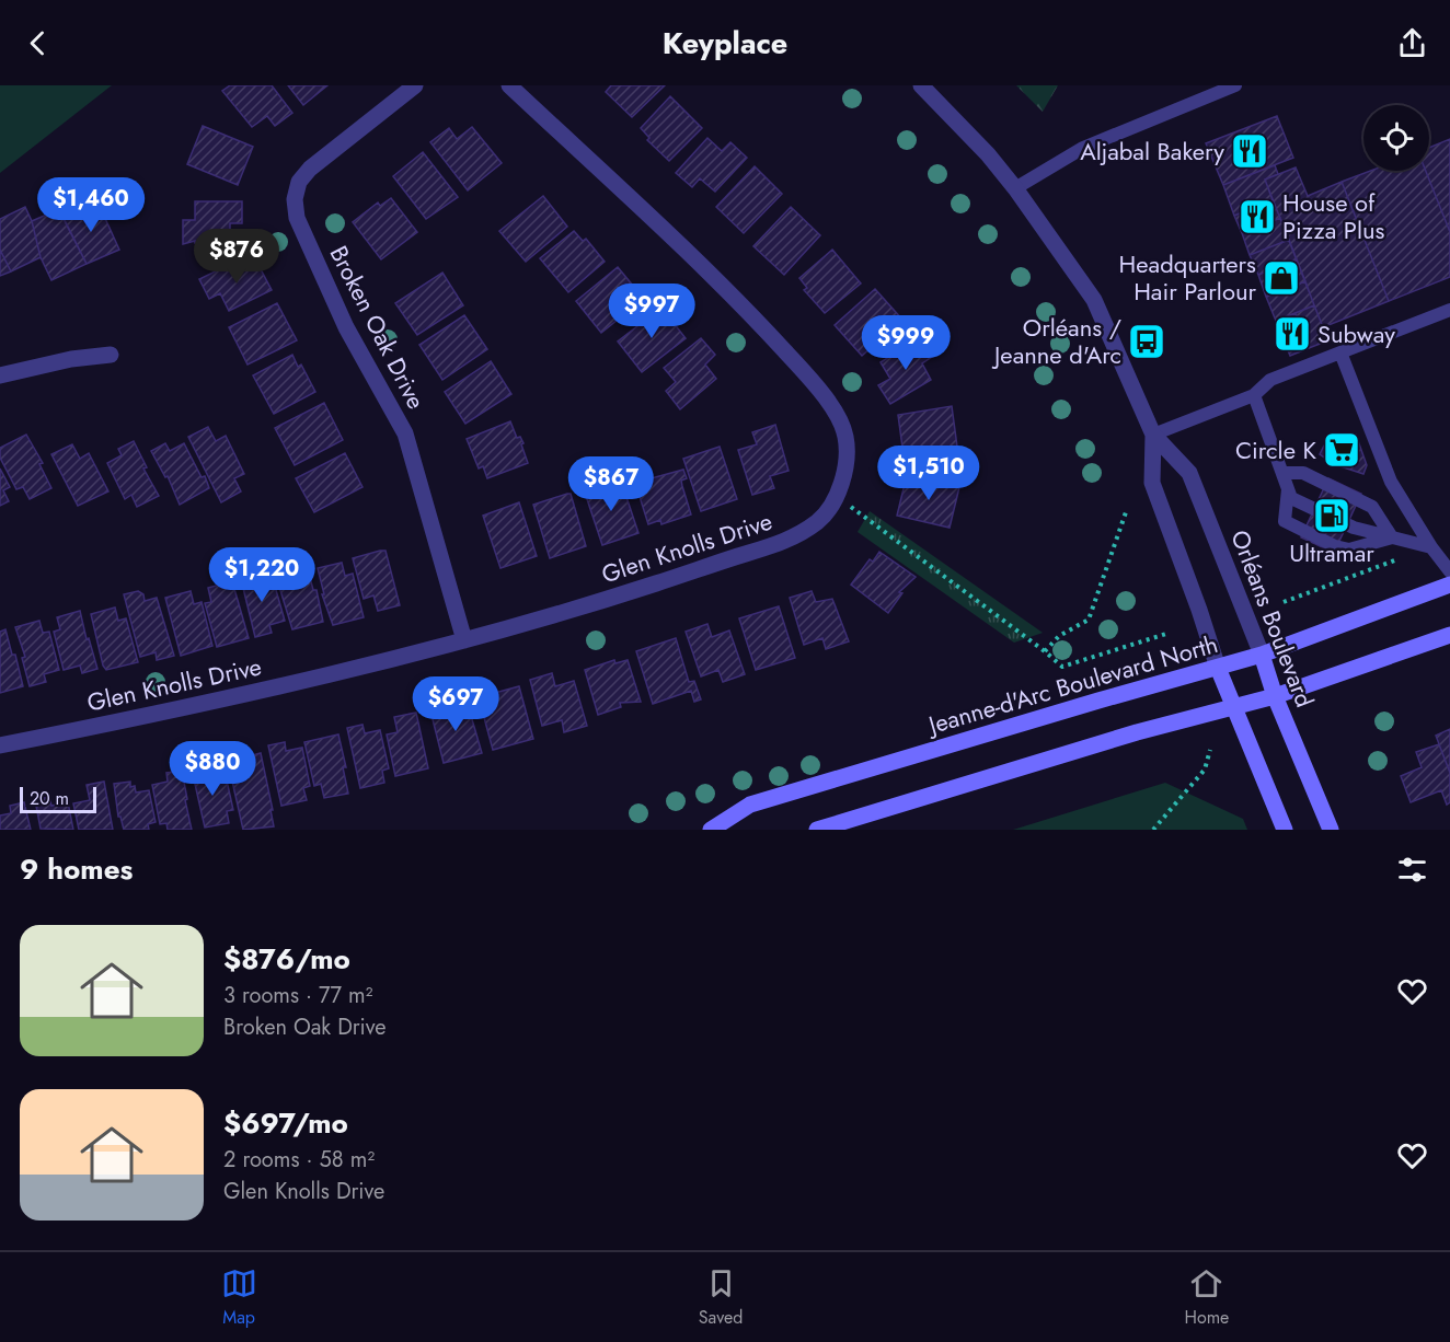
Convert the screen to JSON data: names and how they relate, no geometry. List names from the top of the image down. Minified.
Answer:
{"streets":{"main road":["Orléans Boulevard","Jeanne-d'Arc Boulevard North"],"street":["Broken Oak Drive","Glen Knolls Drive"]},"crossings":[["Broken Oak Drive","Glen Knolls Drive"],["Orléans Boulevard","Jeanne-d'Arc Boulevard North"]],"places":{"restaurant":["Aljabal Bakery","House of Pizza Plus","Subway"],"shop":["Headquarters Hair Parlour"],"bus stop":["Orléans / Jeanne d'Arc"],"supermarket":["Circle K"],"fuel station":["Ultramar"]},"scale_bar":"20 m","page":{"header":"Keyplace","price":["$1,460","$876","$997","$999","$1,510","$867","$1,220","$697","$880"],"scale":"20 m","heading":"9 homes","list":[{"name":"$876/mo","note":"3 rooms · 77 m² · Broken Oak Drive"},{"name":"$697/mo","note":"2 rooms · 58 m² · Glen Knolls Drive"}],"tabs":["Map","Saved","Home"]}}
